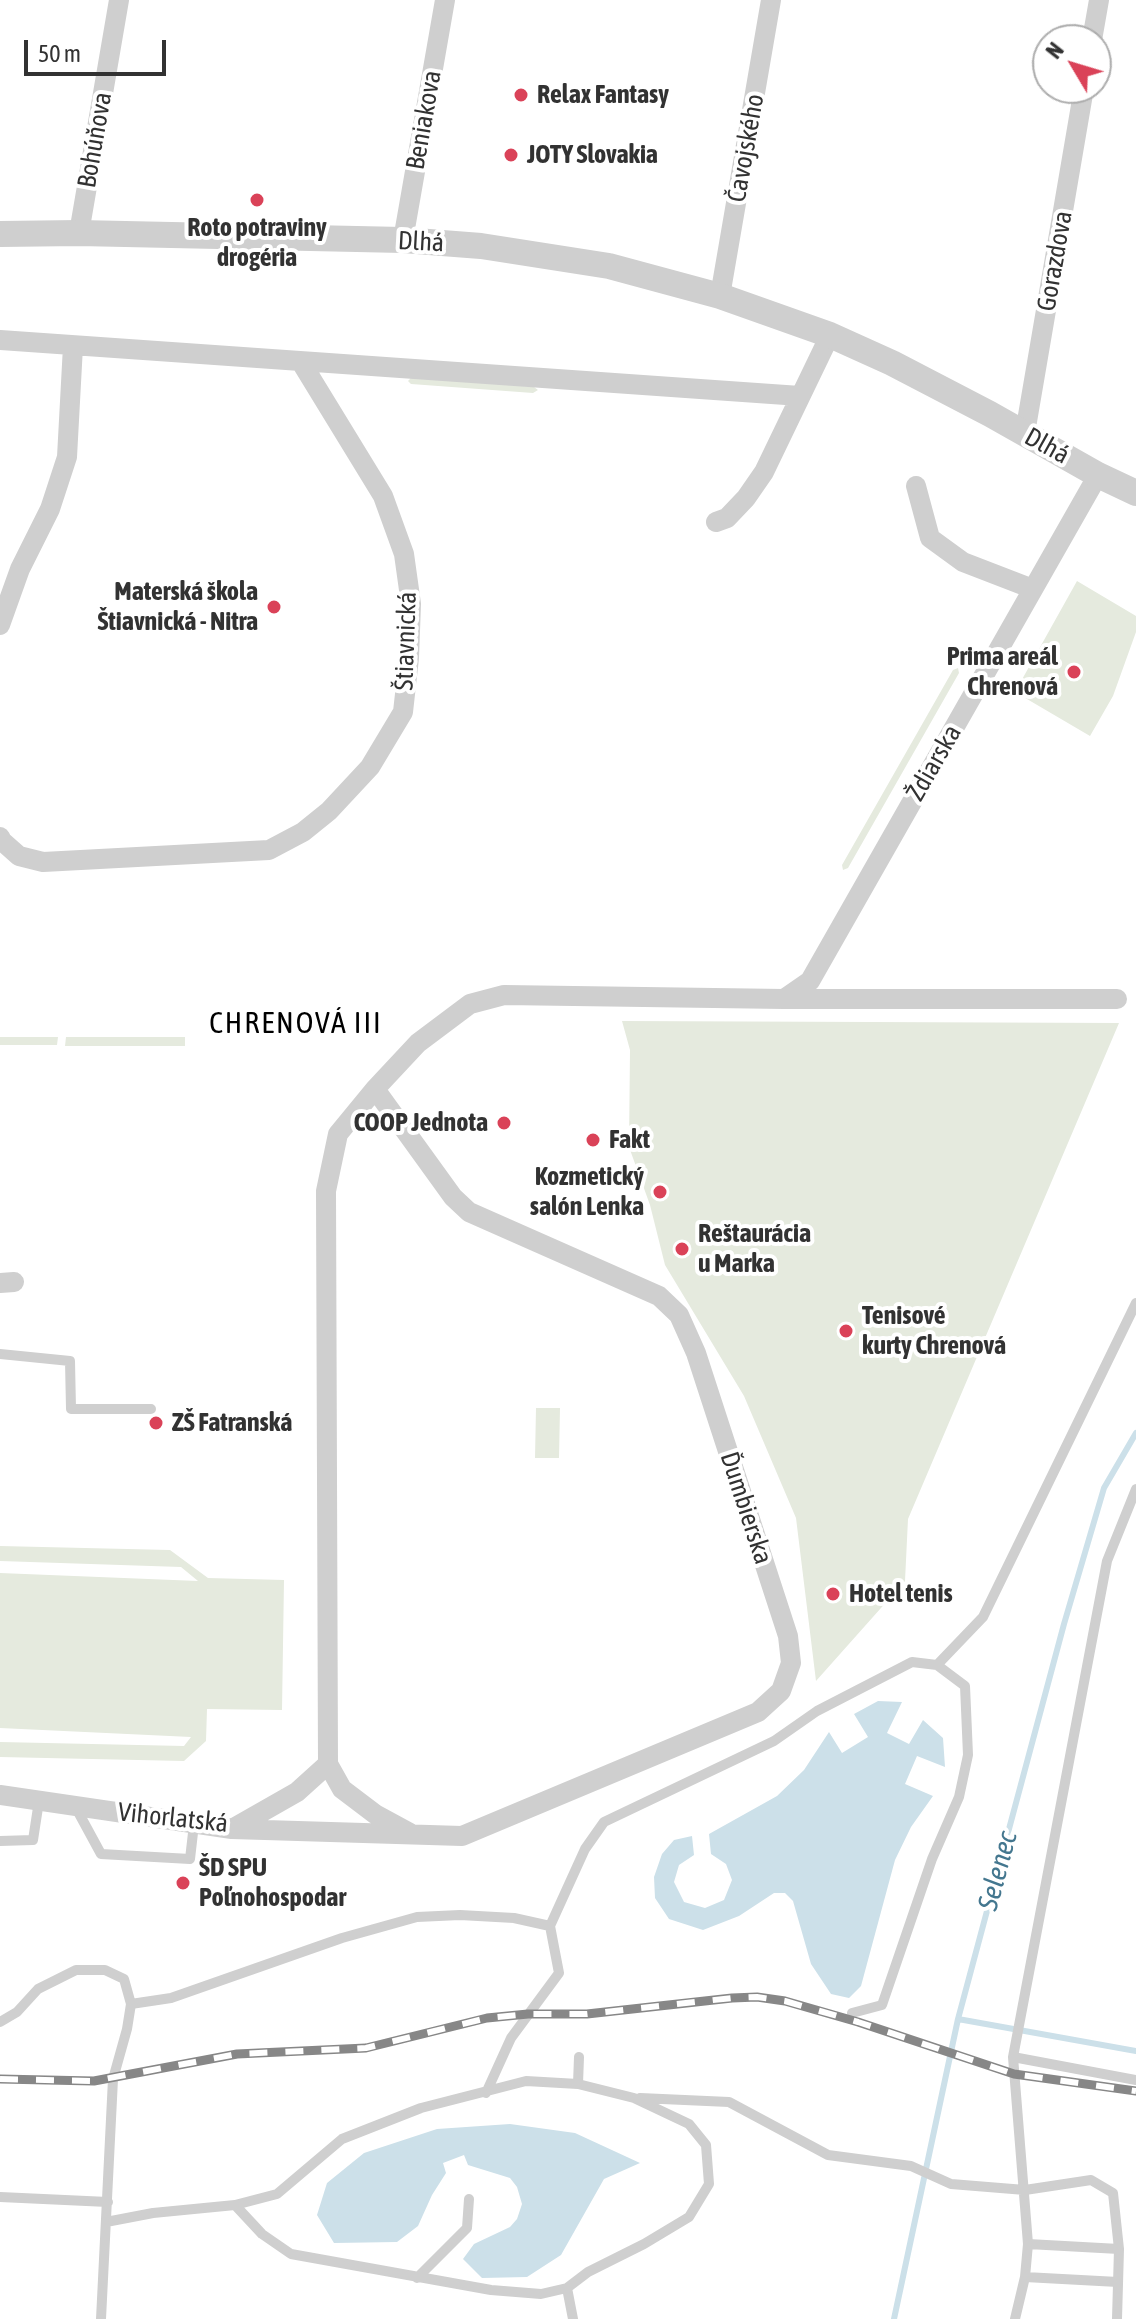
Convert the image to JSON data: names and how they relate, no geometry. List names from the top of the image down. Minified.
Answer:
{"streets":{"street":["Beniakova","Bohúňova","Čavojského","Dlhá","Gorazdova","Štiavnická","Ždiarska","Ďumbierska","Vihorlatská"]},"crossings":[["Beniakova","Dlhá"],["Bohúňova","Dlhá"],["Čavojského","Dlhá"],["Dlhá","Gorazdova"],["Dlhá","Ždiarska"],["Ďumbierska","Vihorlatská"]],"districts":["CHRENOVÁ III"],"water":["Selenec"],"places":["Relax Fantasy","JOTY Slovakia","Roto potraviny drogéria","Materská škola Štiavnická - Nitra","Prima areál Chrenová","COOP Jednota","Fakt","Kozmetický salón Lenka","Reštaurácia u Marka","Tenisové kurty Chrenová","ZŠ Fatranská","Hotel tenis","ŠD SPU Poľnohospodar"],"scale_bar":"50 m","north":"top left"}
